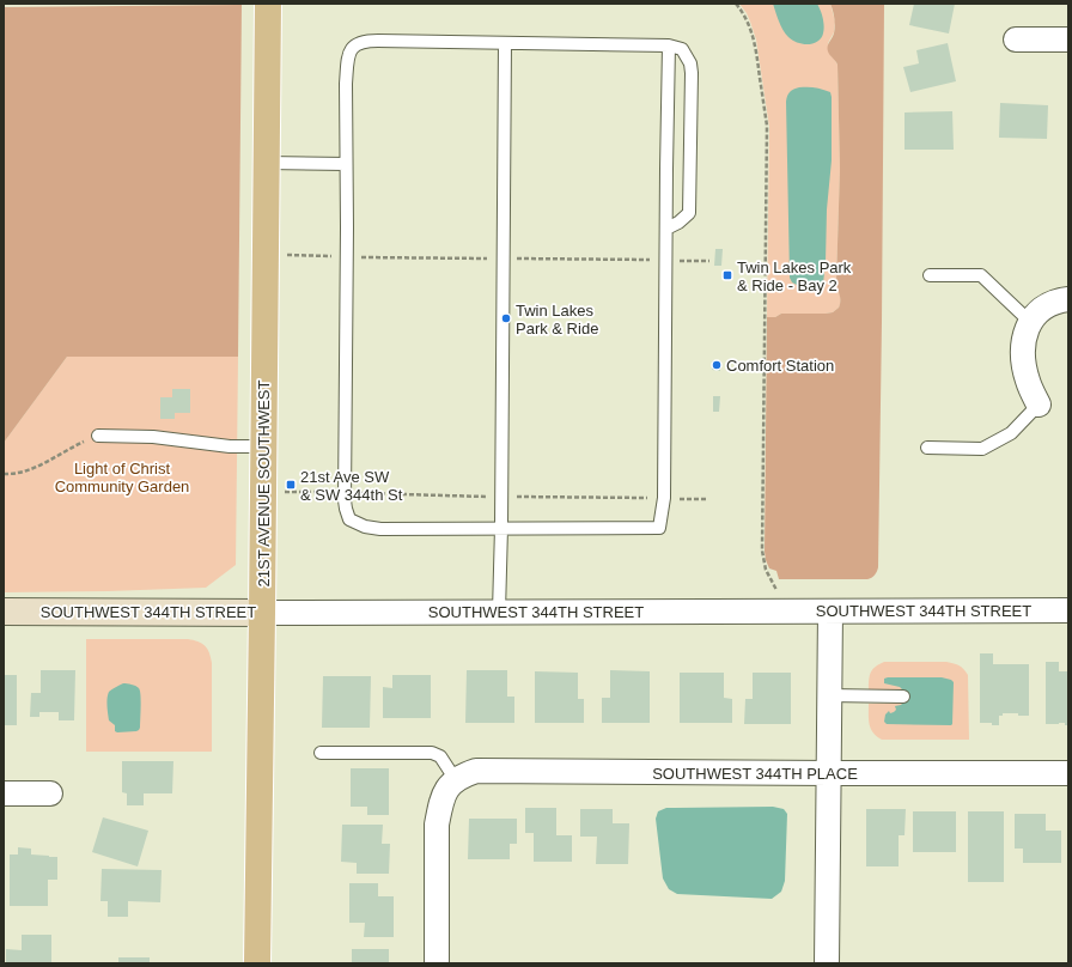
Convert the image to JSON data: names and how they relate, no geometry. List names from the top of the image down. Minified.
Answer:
{"streets":{"main road":["21ST AVENUE SOUTHWEST"],"street":["SOUTHWEST 344TH STREET","SOUTHWEST 344TH PLACE"]},"crossings":[["21ST AVENUE SOUTHWEST","SOUTHWEST 344TH STREET"]],"parks":["Light of Christ Community Garden"],"places":{"transit":["Twin Lakes Park & Ride - Bay 2","21st Ave SW & SW 344th St"],"other":["Twin Lakes Park & Ride","Comfort Station"]}}
